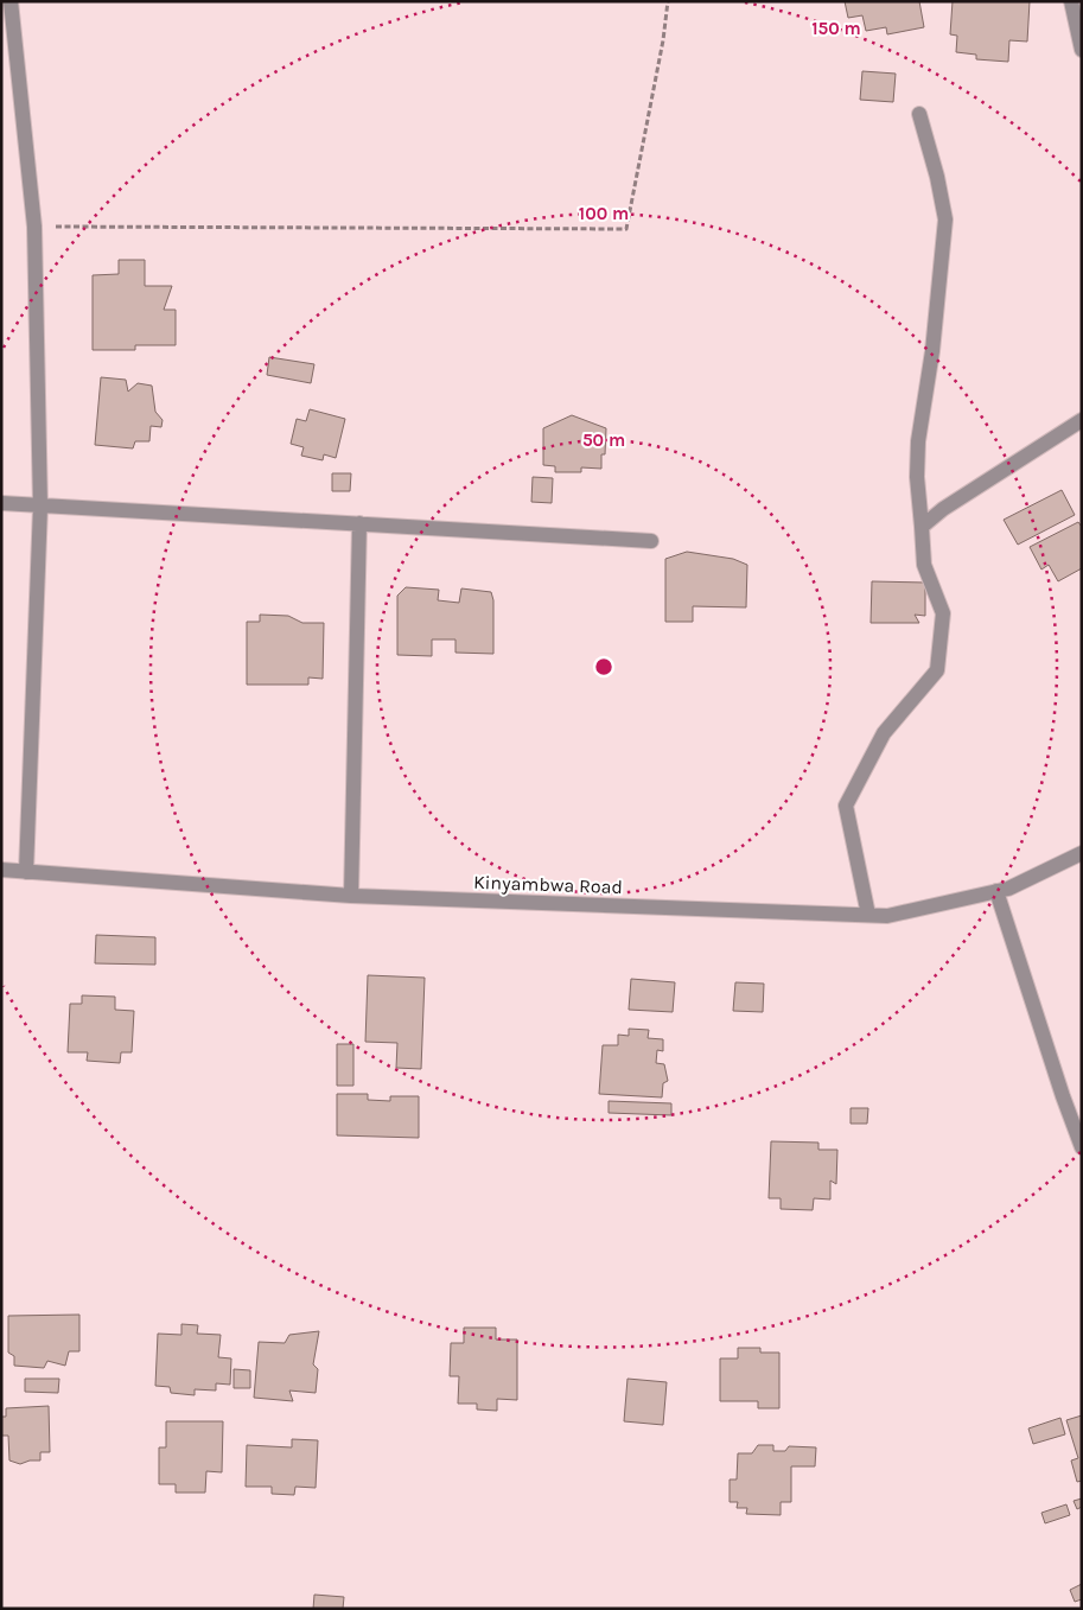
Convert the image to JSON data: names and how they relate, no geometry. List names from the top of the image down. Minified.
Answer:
{"streets":{"street":["Kinyambwa Road"]},"rings":["150 m","100 m","50 m"]}
